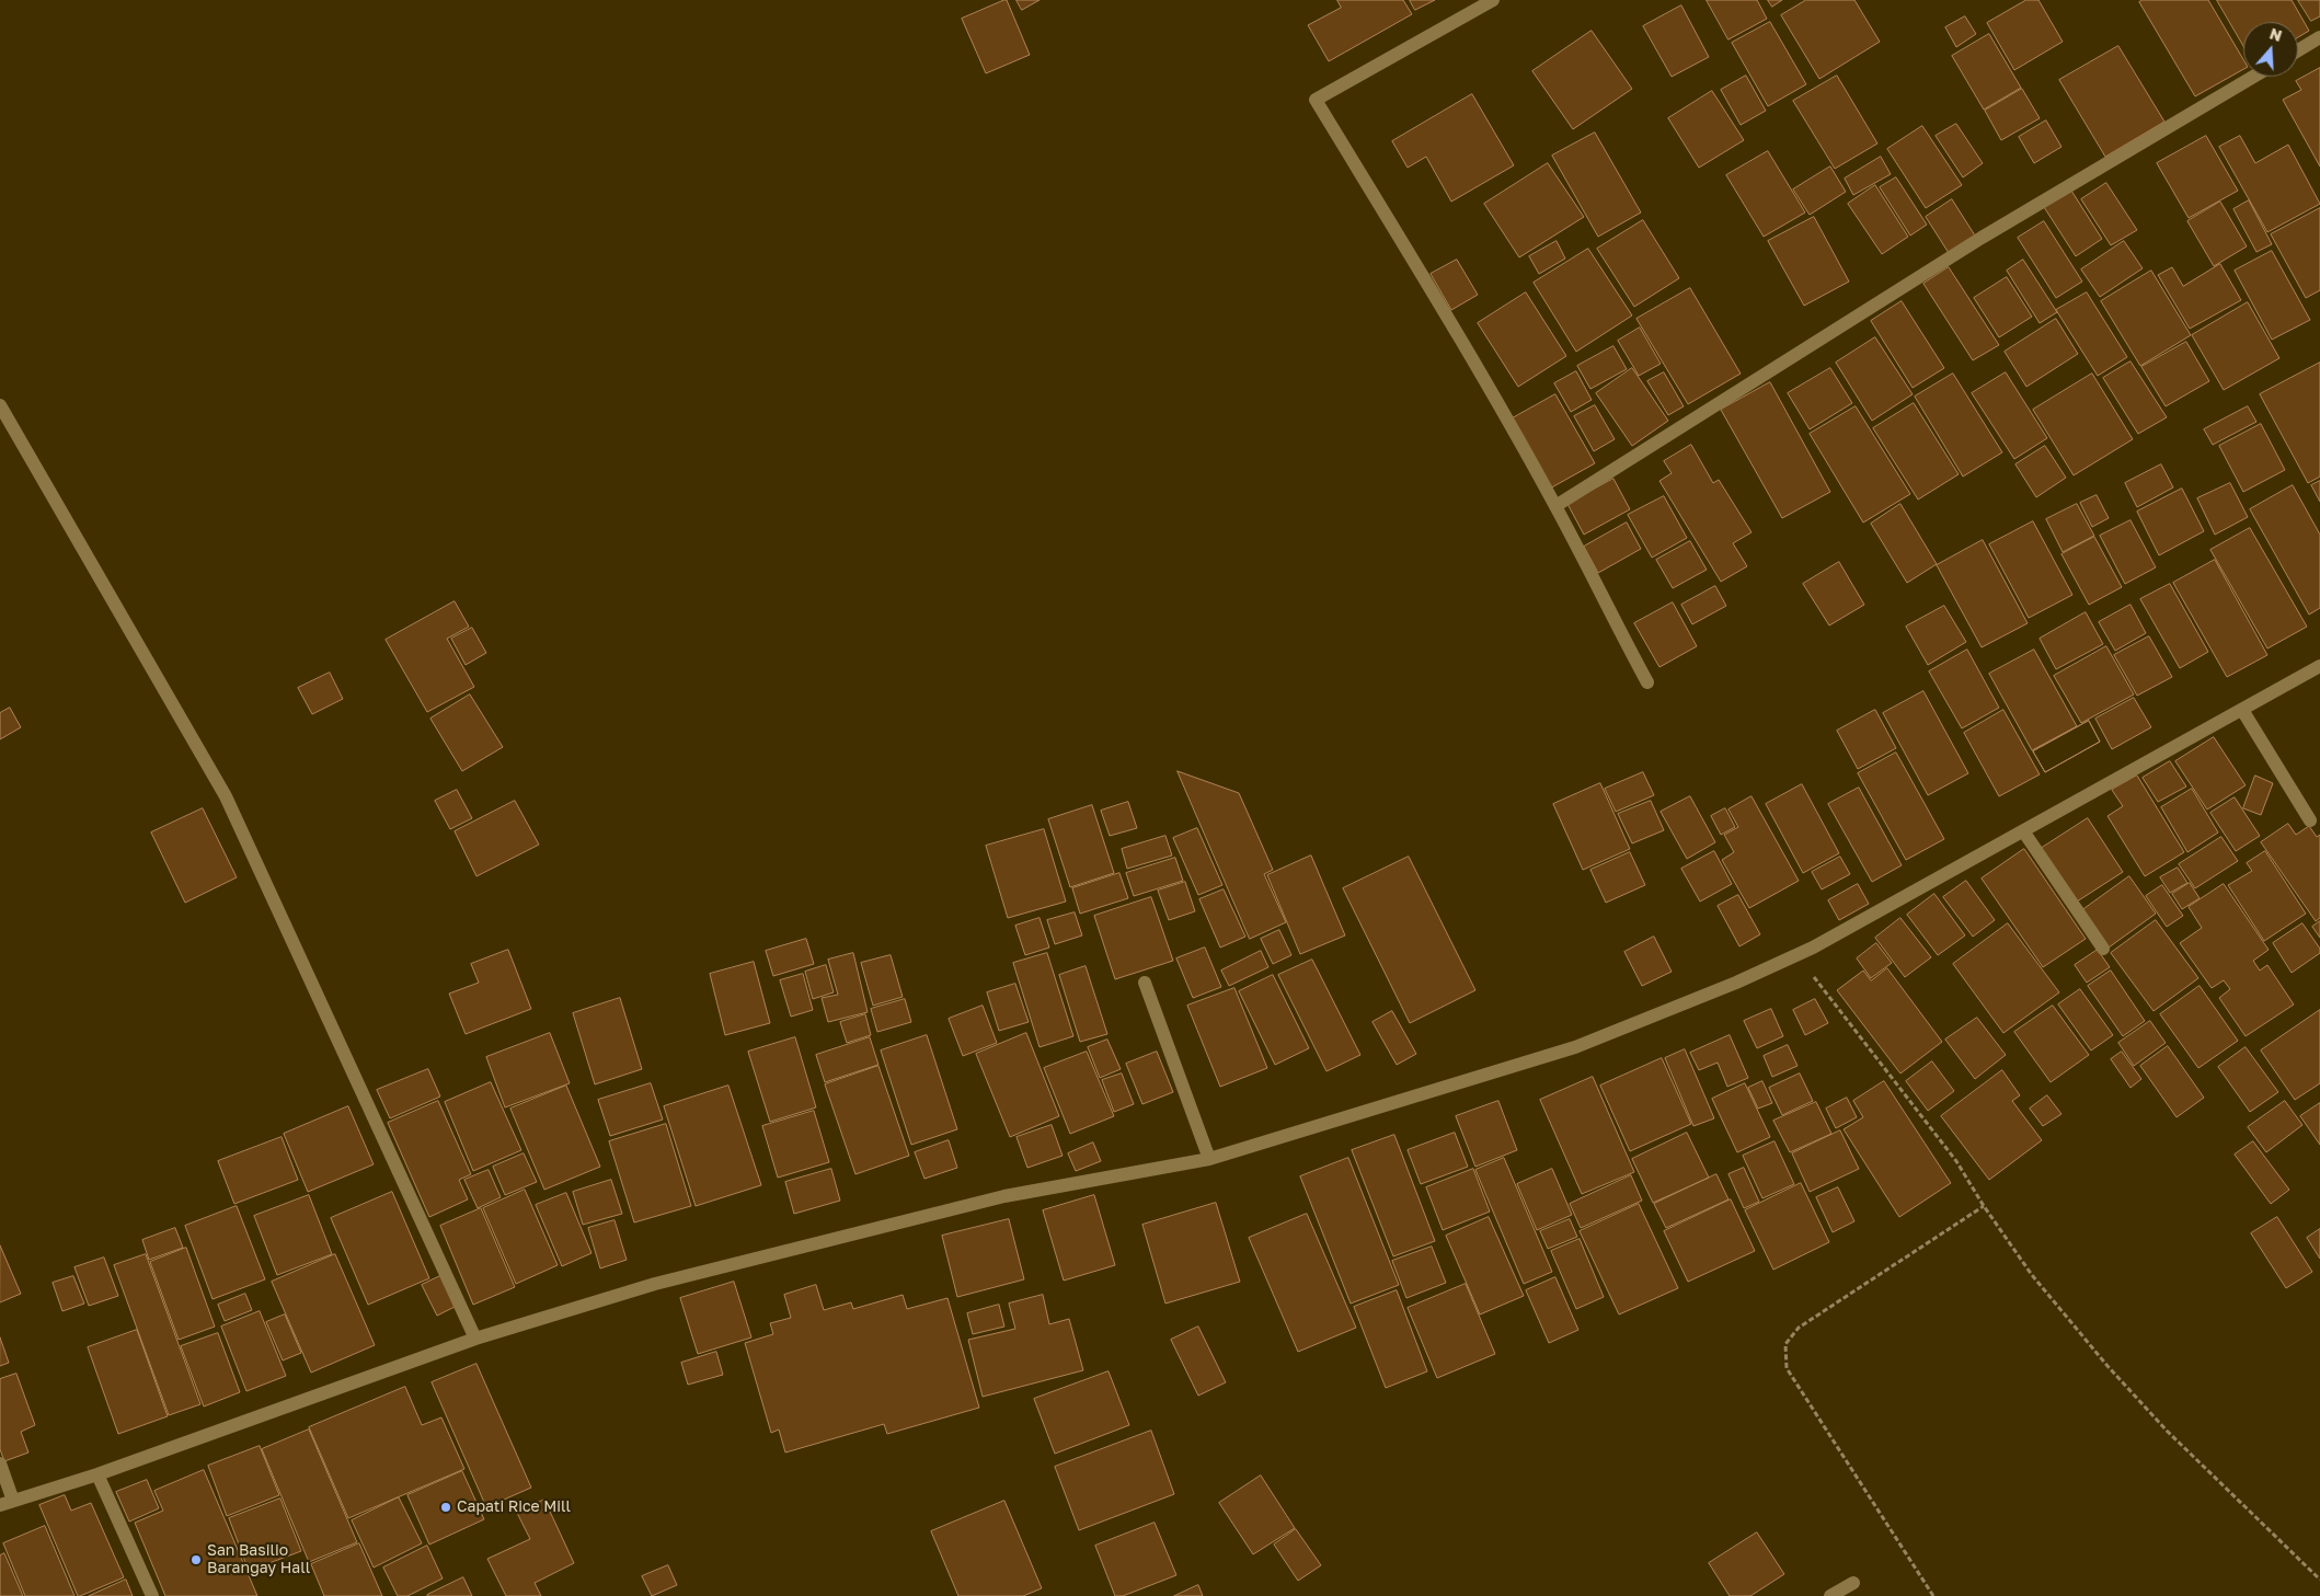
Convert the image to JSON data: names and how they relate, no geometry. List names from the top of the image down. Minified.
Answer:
{"places":["Capati Rice Mill","San Basilio Barangay Hall"],"north":"top"}
